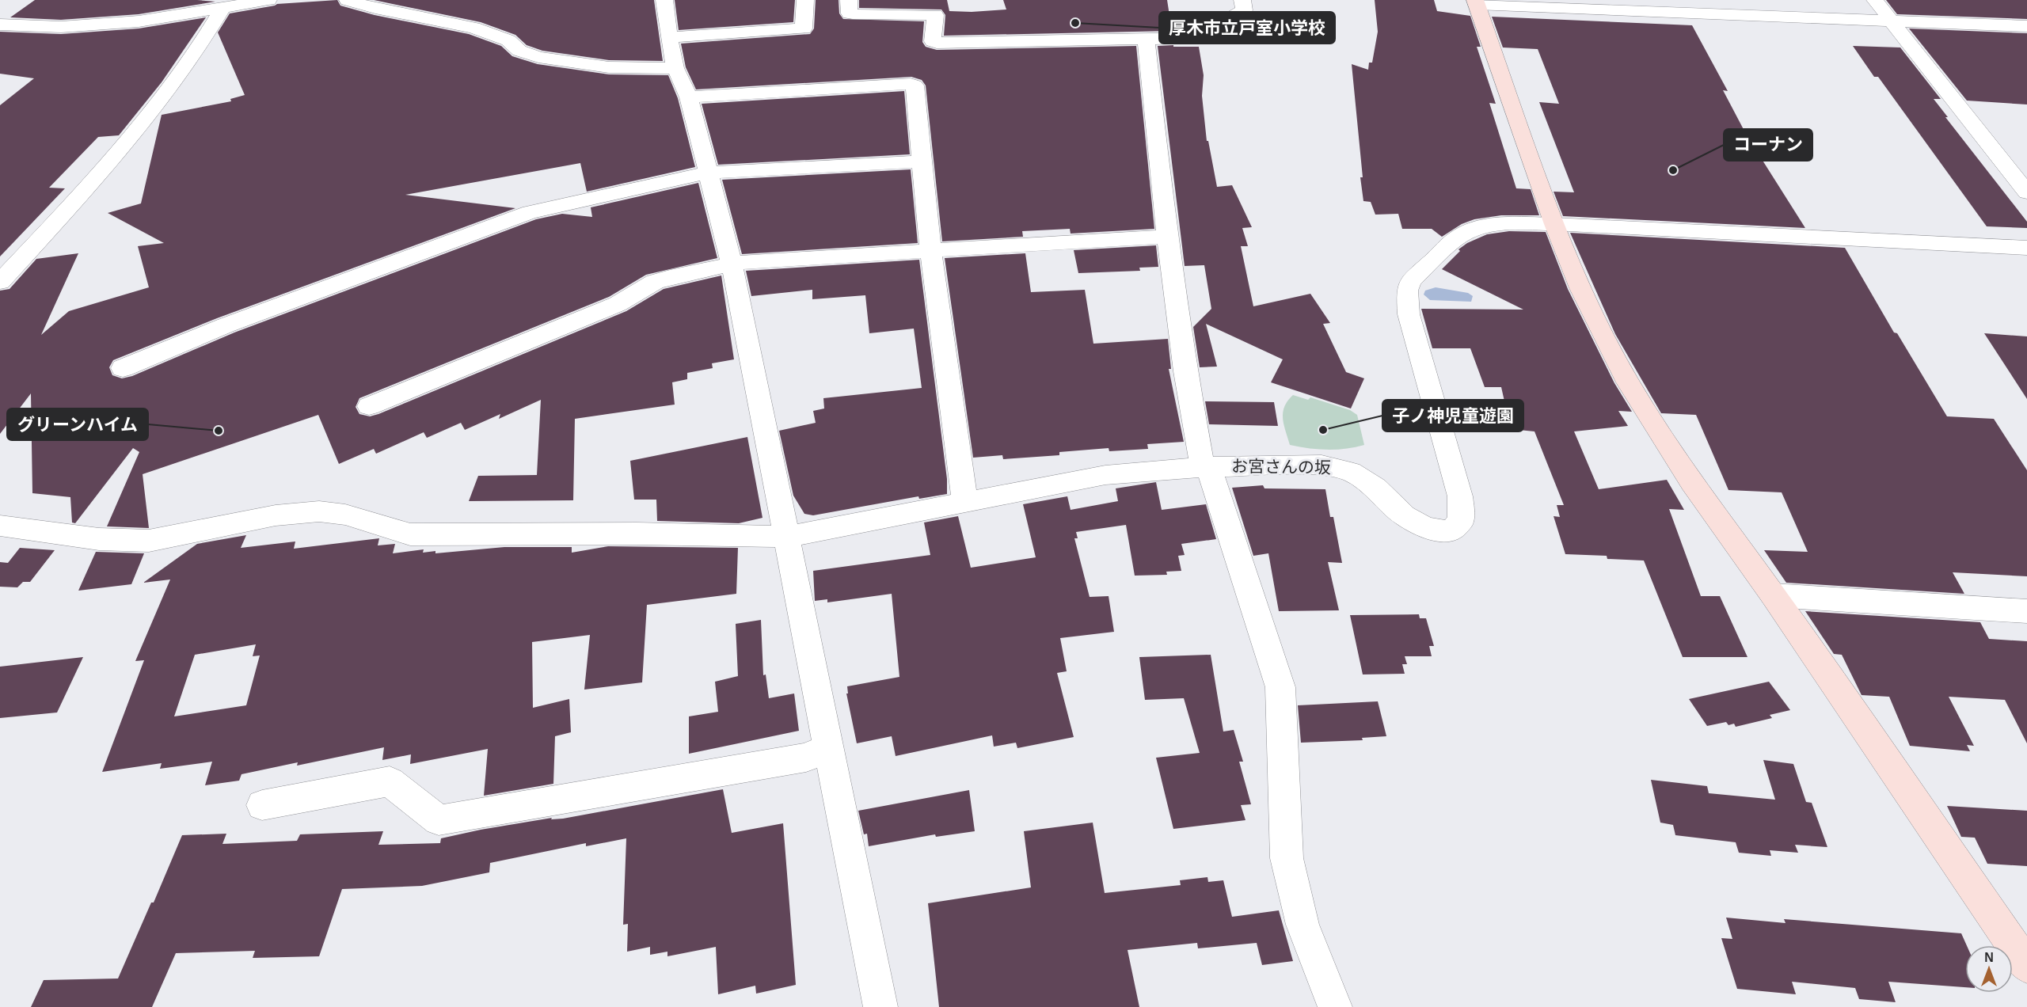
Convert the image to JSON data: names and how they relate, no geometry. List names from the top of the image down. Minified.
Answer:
{"streets":{"street":["お宮さんの坂"]},"places":["厚木市立戸室小学校","コーナン","子ノ神児童遊園","グリーンハイム"],"north":"top"}
